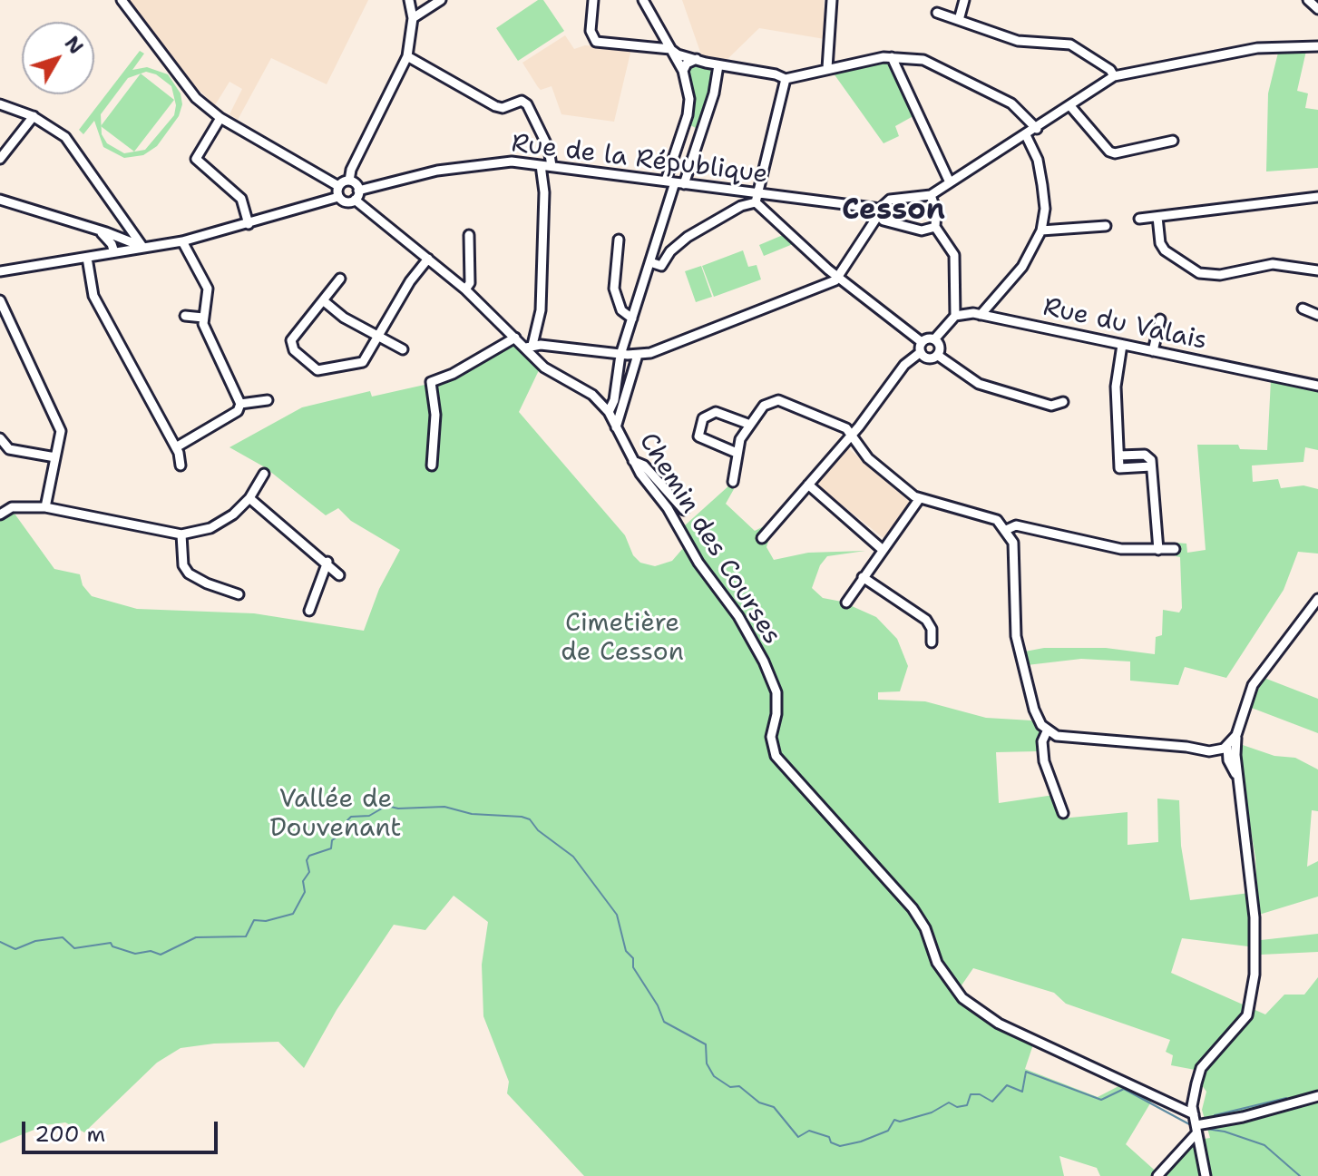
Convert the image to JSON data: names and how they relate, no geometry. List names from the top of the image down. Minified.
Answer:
{"streets":{"street":["Rue de la République","Rue du Valais","Chemin des Courses"]},"crossings":[["Rue de la République","Chemin des Courses"]],"districts":["Cesson"],"parks":["Cimetière de Cesson","Vallée de Douvenant"],"scale_bar":"200 m","north":"top right"}
